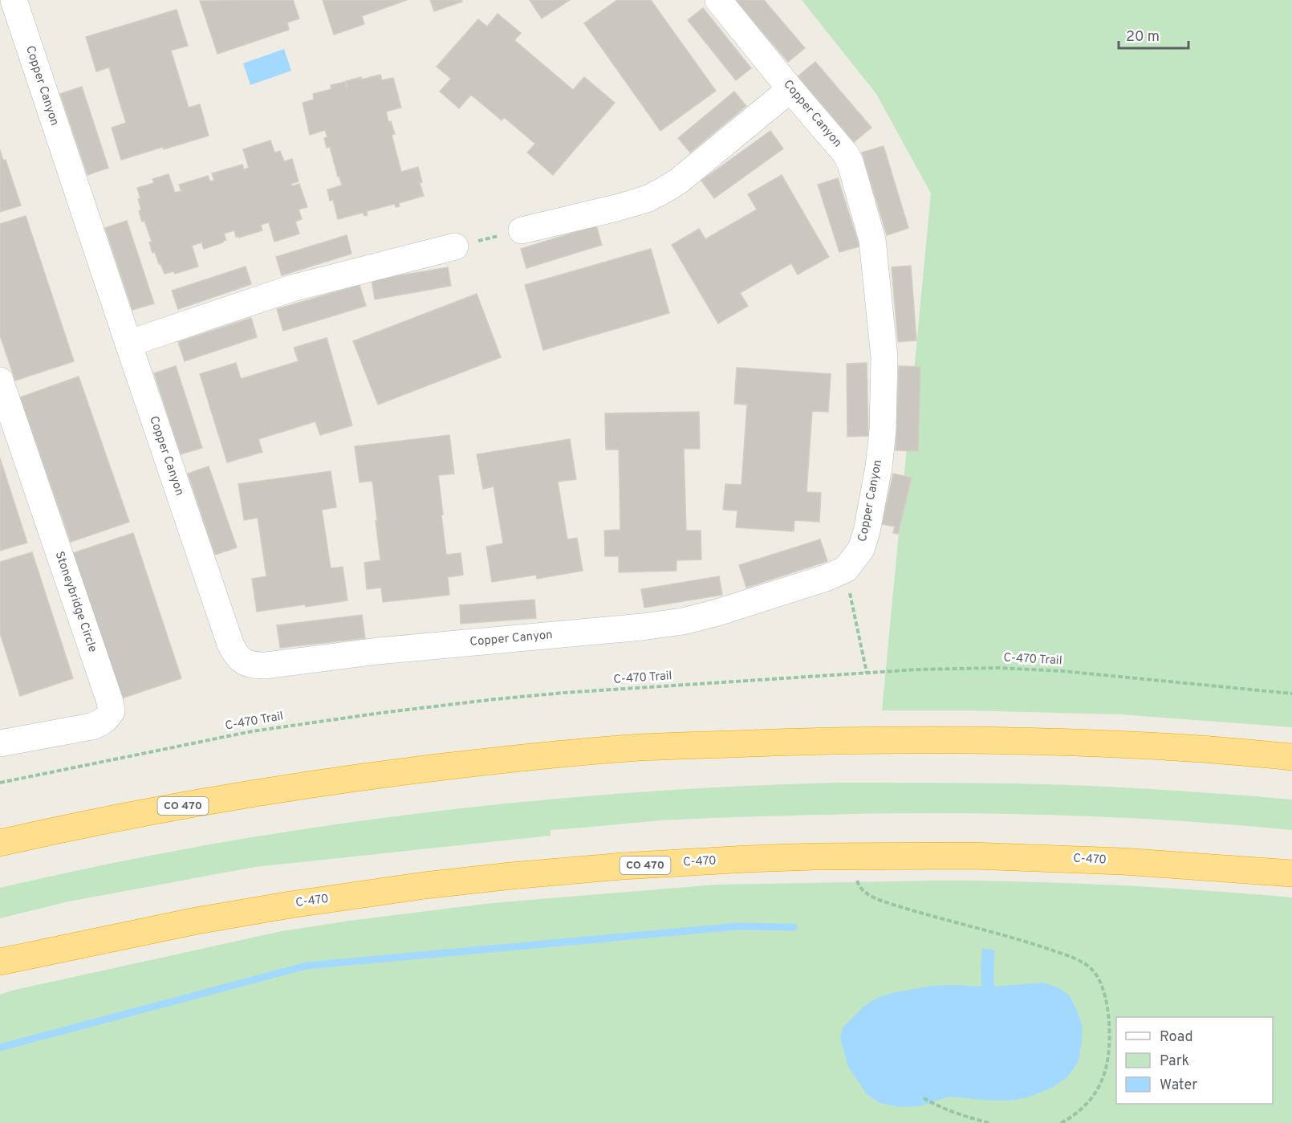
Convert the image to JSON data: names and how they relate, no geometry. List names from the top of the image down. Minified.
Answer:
{"streets":{"highway":["CO 470","C-470"],"lane":["Copper Canyon","Stoneybridge Circle"],"path":["C-470 Trail"]},"legend":["Road","Park","Water"],"scale_bar":"20 m"}
